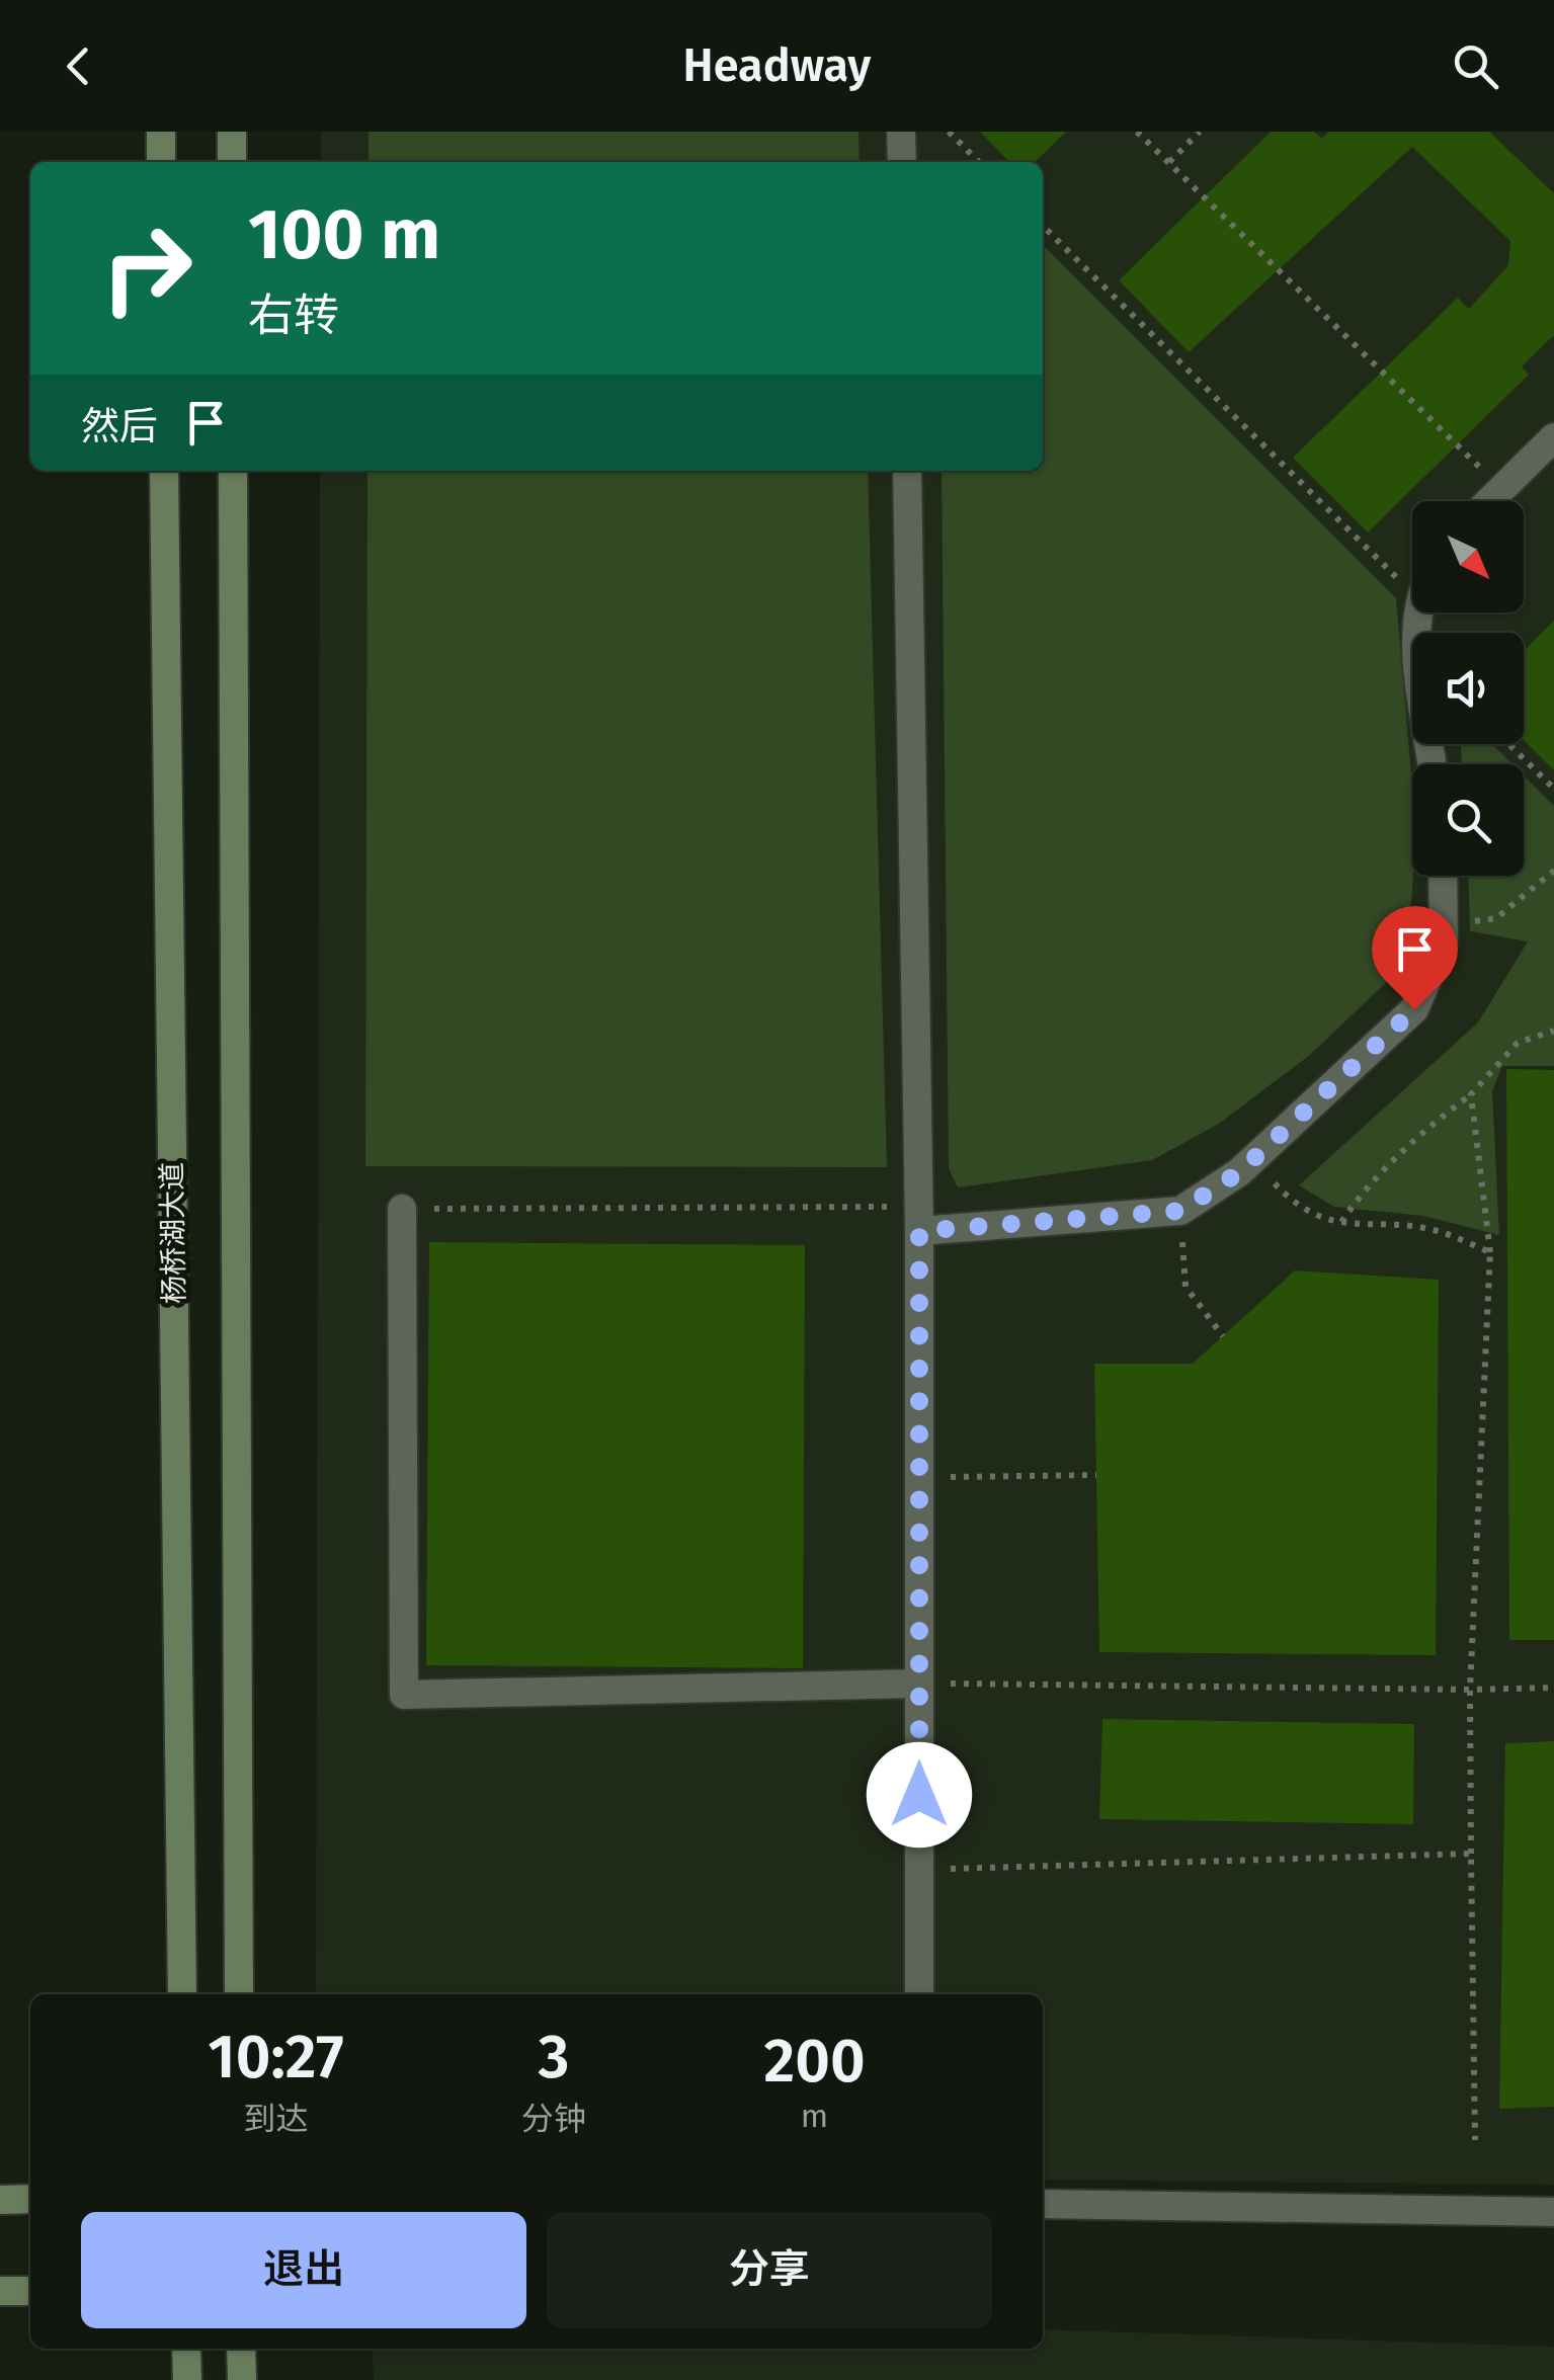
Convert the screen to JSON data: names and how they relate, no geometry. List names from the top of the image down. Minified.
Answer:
{"streets":{"main road":["杨桥湖大道"]},"north":"bottom right","page":{"header":"Headway","turn":["100 m","右转"],"then":"然后","eta":["10:27","到达","3","分钟","200","m"],"buttons":["退出","分享"]}}
